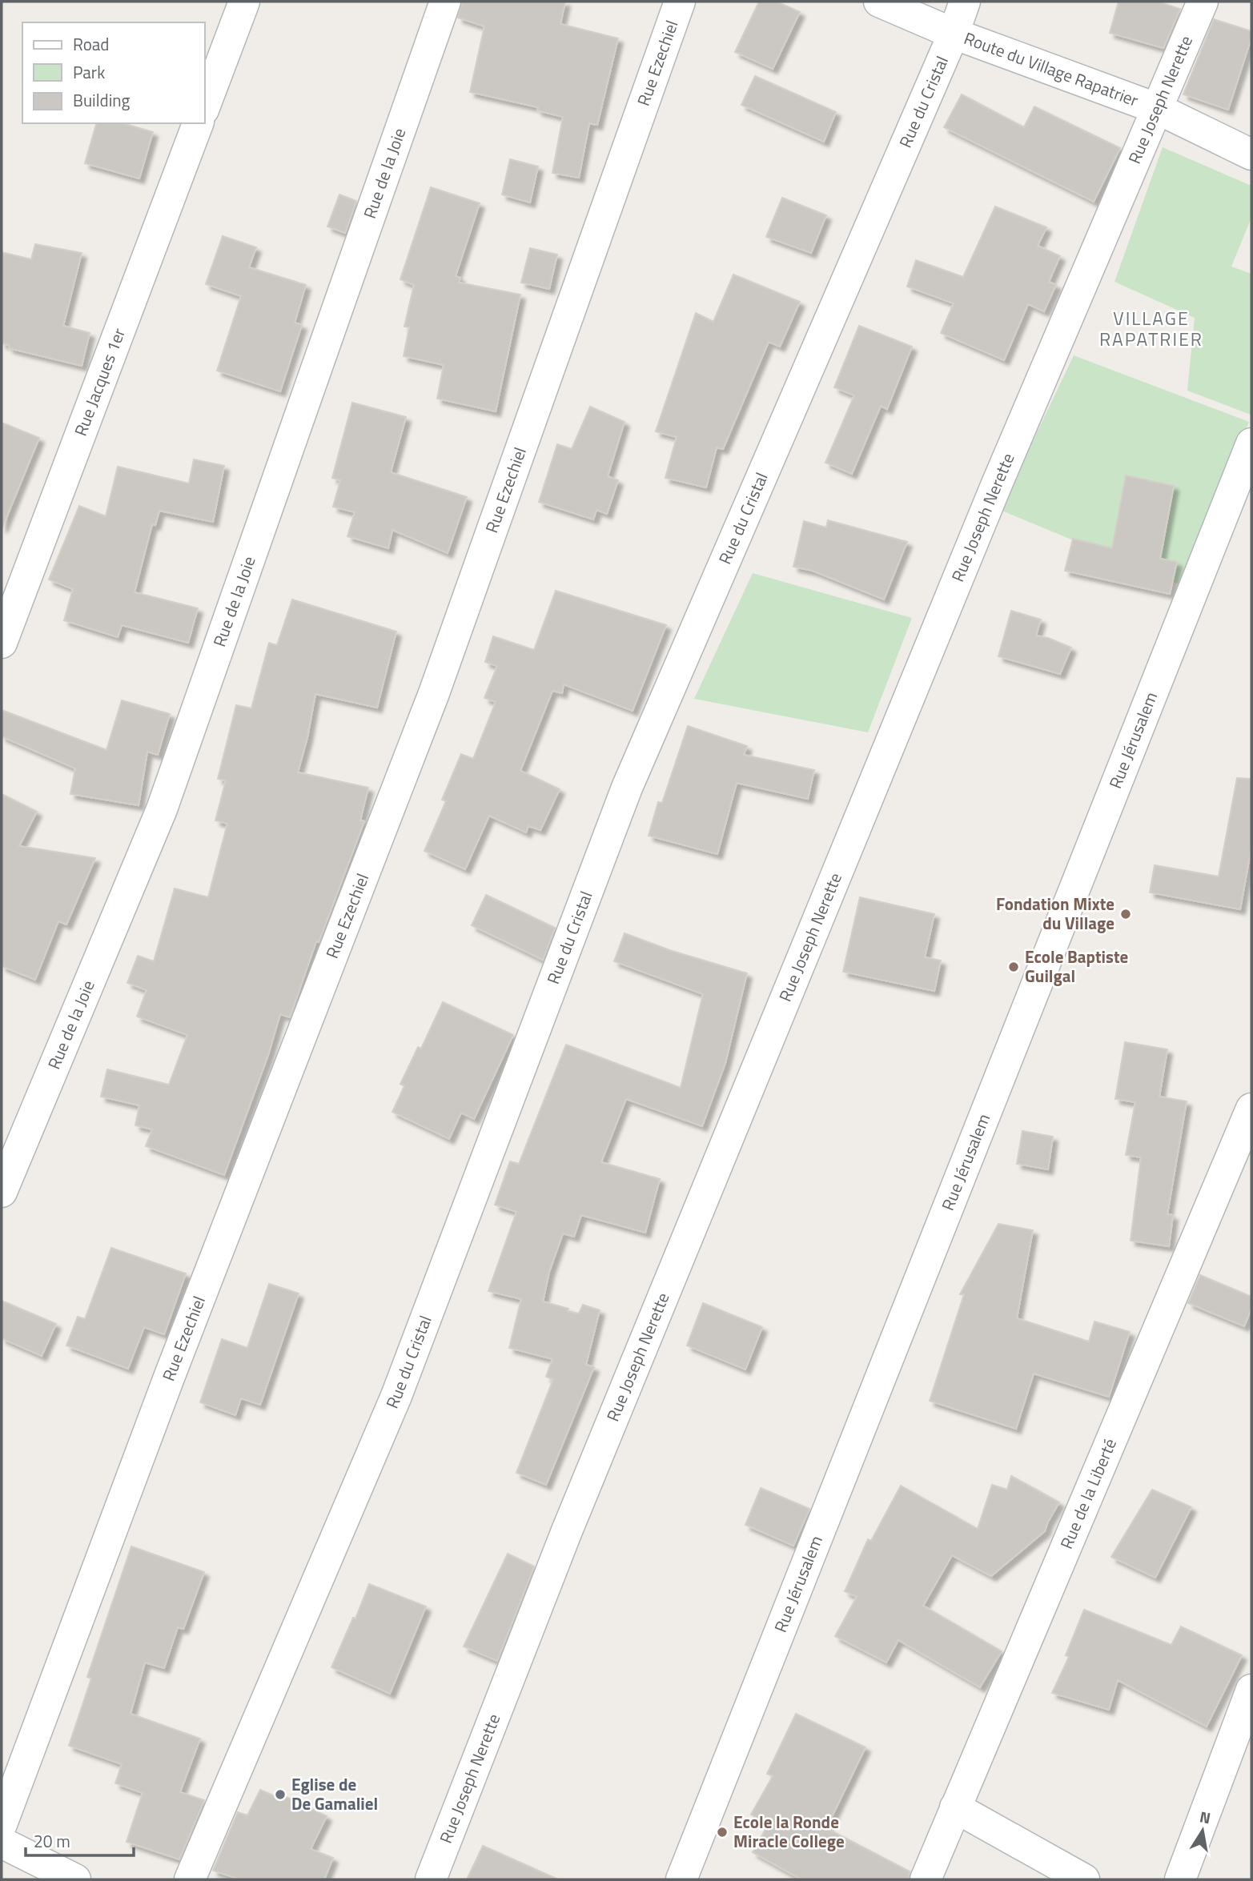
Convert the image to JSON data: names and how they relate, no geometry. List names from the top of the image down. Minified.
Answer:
{"streets":{"street":["Rue Ezechiel","Route du Village Rapatrier","Rue Joseph Nerette","Rue du Cristal","Rue de la Joie","Rue Jacques 1er","Rue Jérusalem","Rue de la Liberté"]},"crossings":[["Route du Village Rapatrier","Rue Joseph Nerette"],["Route du Village Rapatrier","Rue du Cristal"]],"districts":["VILLAGE RAPATRIER"],"places":["Fondation Mixte du Village","Ecole Baptiste Guilgal","Eglise de De Gamaliel","Ecole la Ronde Miracle College"],"legend":["Road","Park","Building"],"scale_bar":"20 m","north":"top"}
